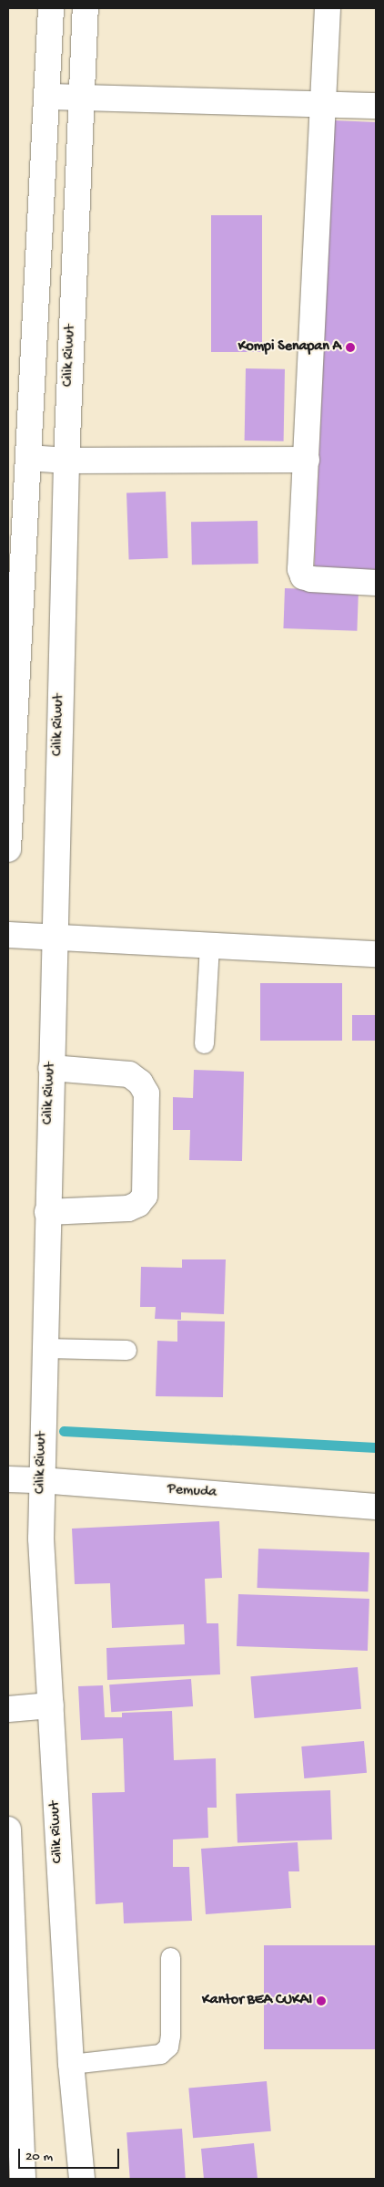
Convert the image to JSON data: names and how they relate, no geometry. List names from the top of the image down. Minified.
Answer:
{"streets":{"main road":["Cilik Riwut","Pemuda"]},"crossings":[["Cilik Riwut","Pemuda"]],"places":["Kompi Senapan A","Kantor BEA CUKAI"],"scale_bar":"20 m"}
